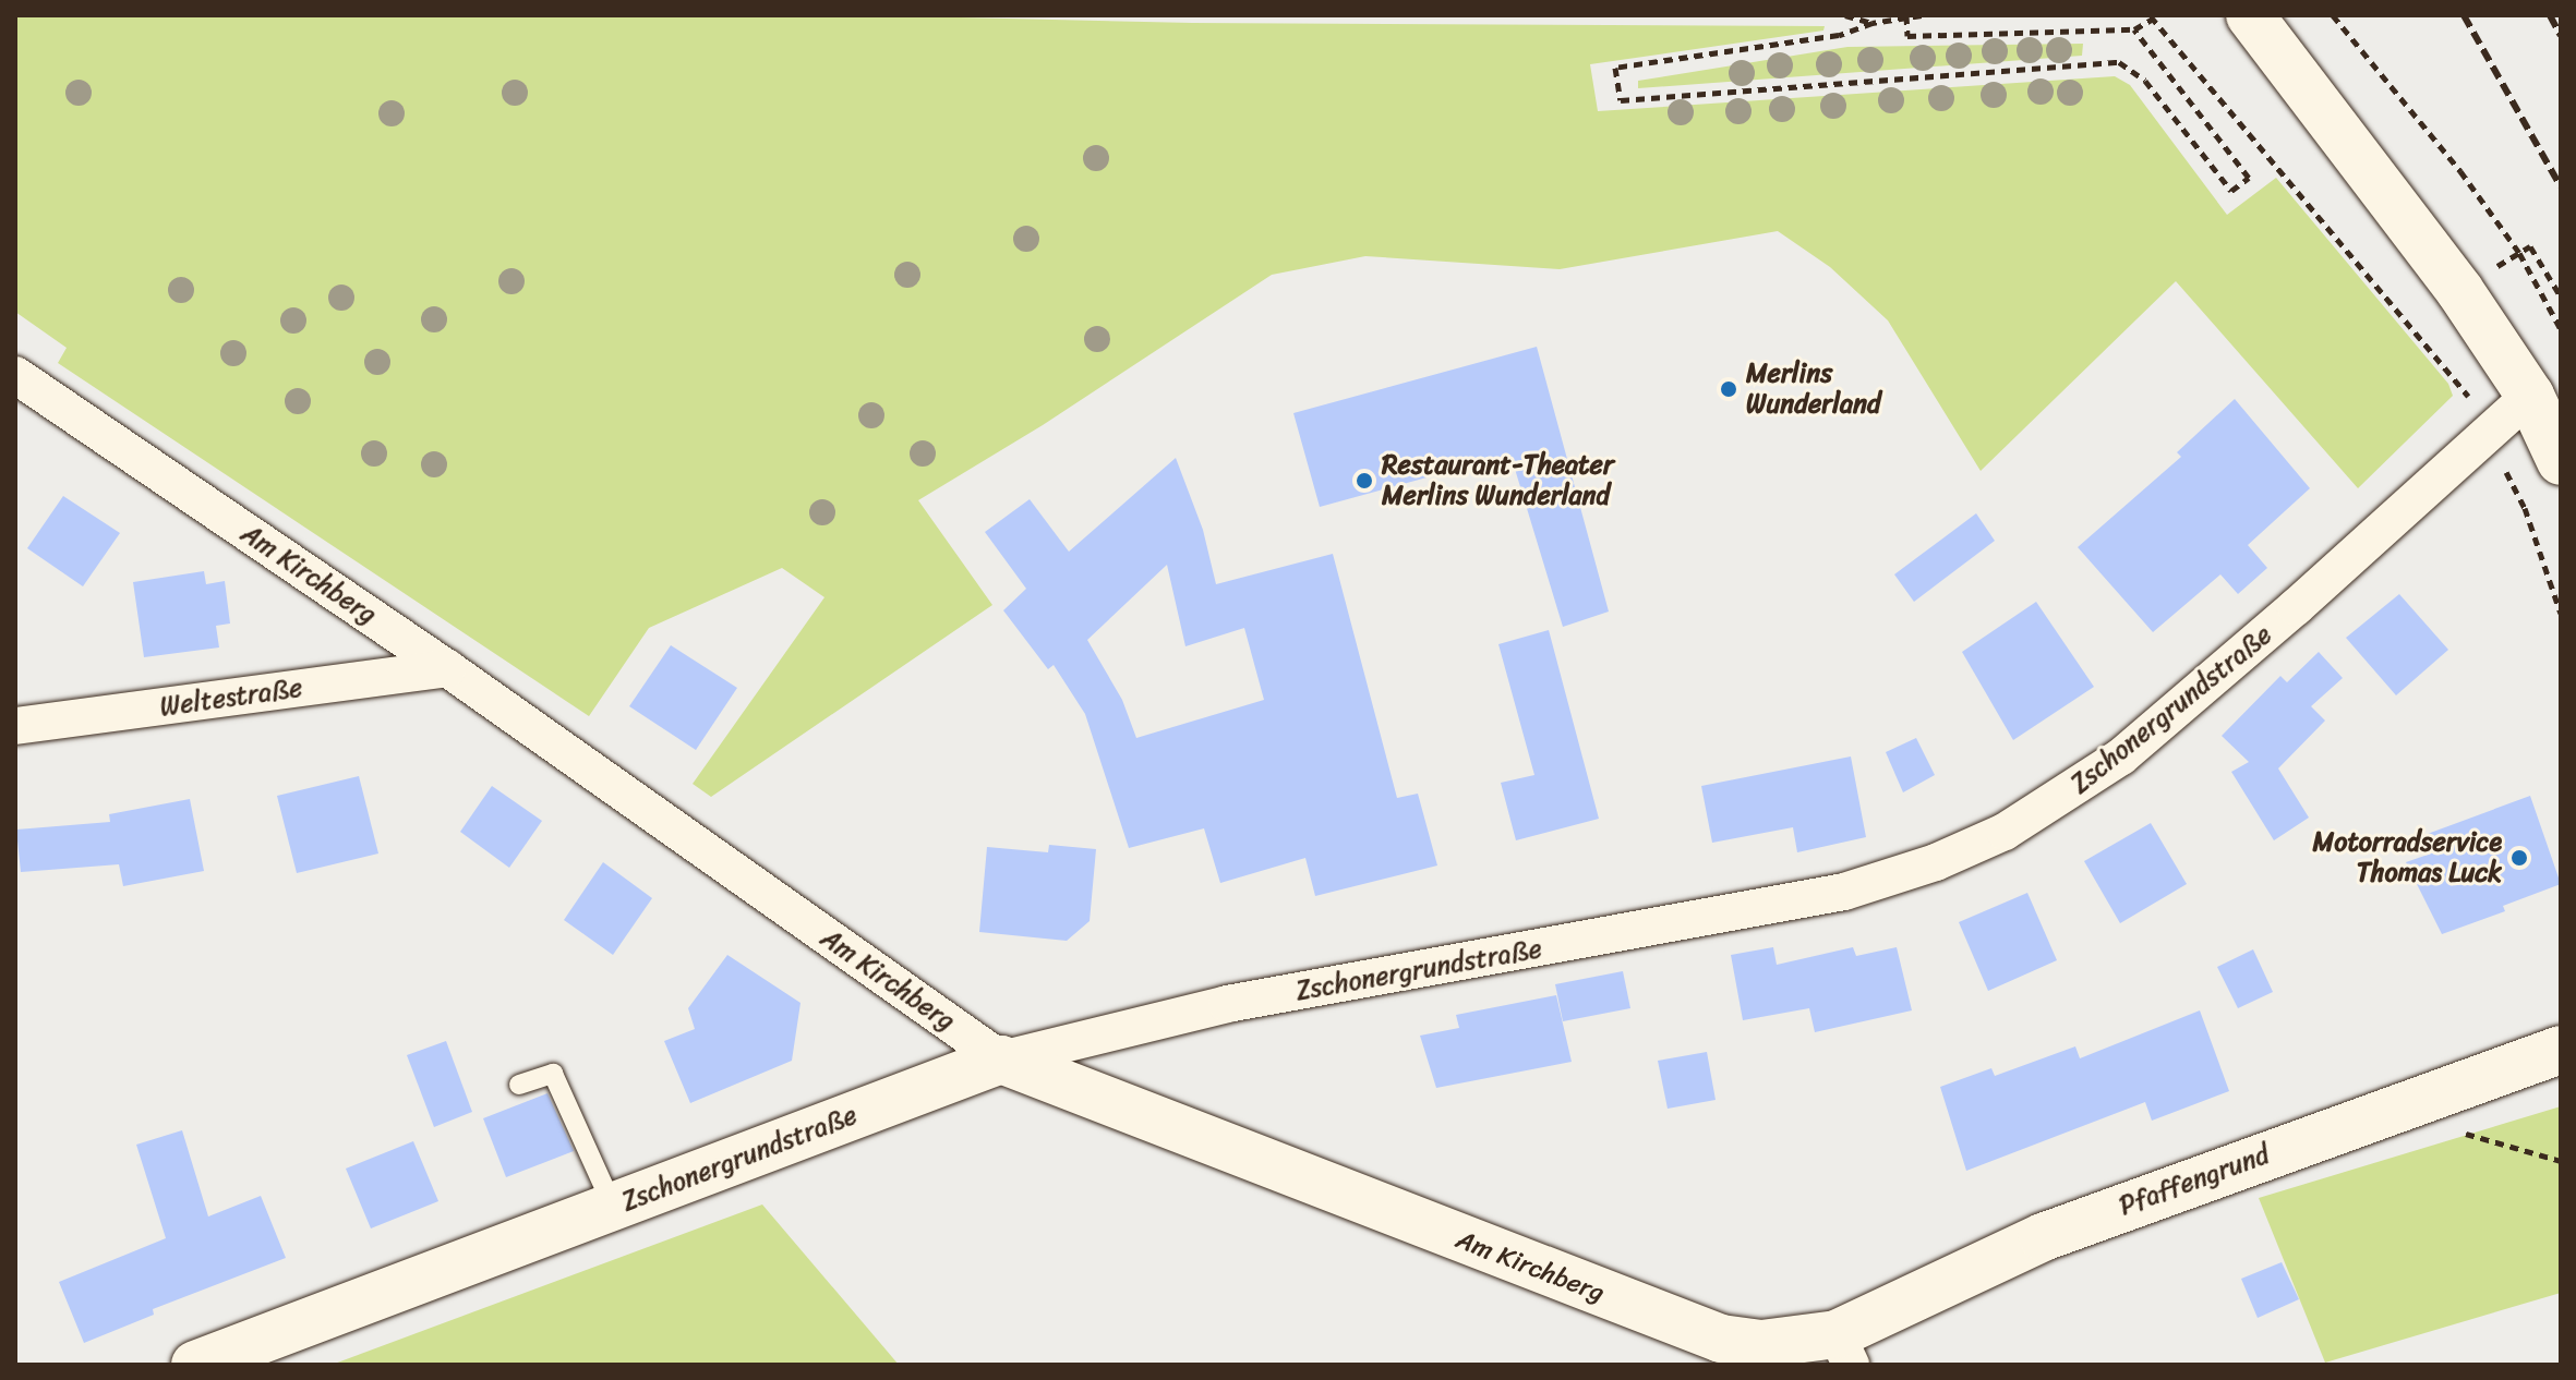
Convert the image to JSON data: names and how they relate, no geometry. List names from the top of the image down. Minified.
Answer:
{"streets":{"street":["Am Kirchberg","Weltestraße","Zschonergrundstraße","Pfaffengrund"]},"crossings":[["Am Kirchberg","Weltestraße"],["Am Kirchberg","Zschonergrundstraße"],["Am Kirchberg","Pfaffengrund"]],"places":["Merlins Wunderland","Restaurant-Theater Merlins Wunderland","Motorradservice Thomas Luck"]}
